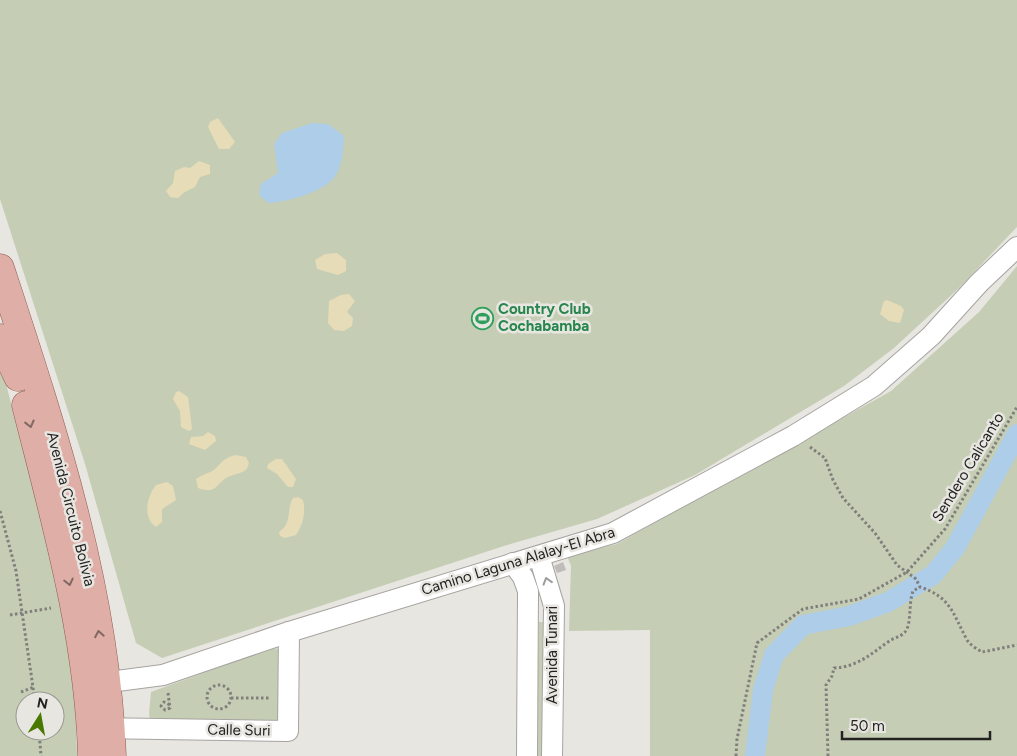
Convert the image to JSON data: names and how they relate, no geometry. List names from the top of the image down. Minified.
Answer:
{"streets":{"main road":["Avenida Circuito Bolivia"],"street":["Camino Laguna Alalay-El Abra","Avenida Tunari","Calle Suri"],"path":["Sendero Calicanto"]},"crossings":[["Avenida Circuito Bolivia","Camino Laguna Alalay-El Abra"],["Avenida Circuito Bolivia","Calle Suri"],["Camino Laguna Alalay-El Abra","Avenida Tunari"],["Camino Laguna Alalay-El Abra","Calle Suri"]],"places":{"sports":["Country Club Cochabamba"]},"scale_bar":"50 m","north":"top"}
